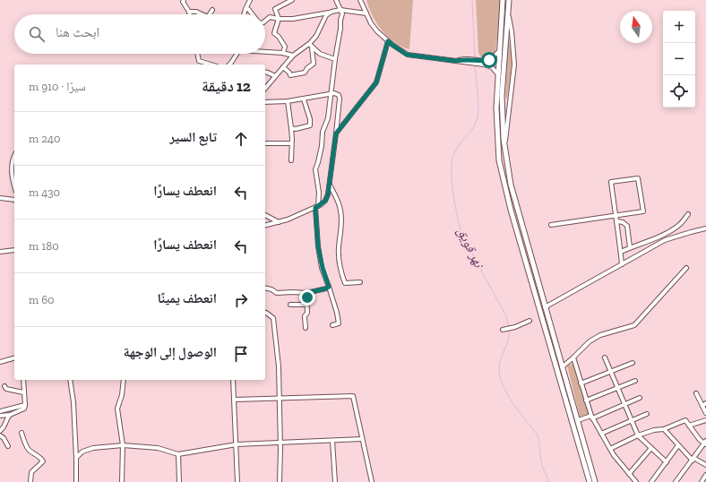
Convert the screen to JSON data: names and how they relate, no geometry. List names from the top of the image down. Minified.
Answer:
{"water":["نهر قويق"],"north":"top","page":{"map_buttons":["+","−"],"search":"ابحث هنا","heading":["12 دقيقة","سيرًا · 910 m"],"list":[["تابع السير","240 m"],["انعطف يسارًا","430 m"],["انعطف يسارًا","180 m"],["انعطف يمينًا","60 m"],"الوصول إلى الوجهة"]}}
